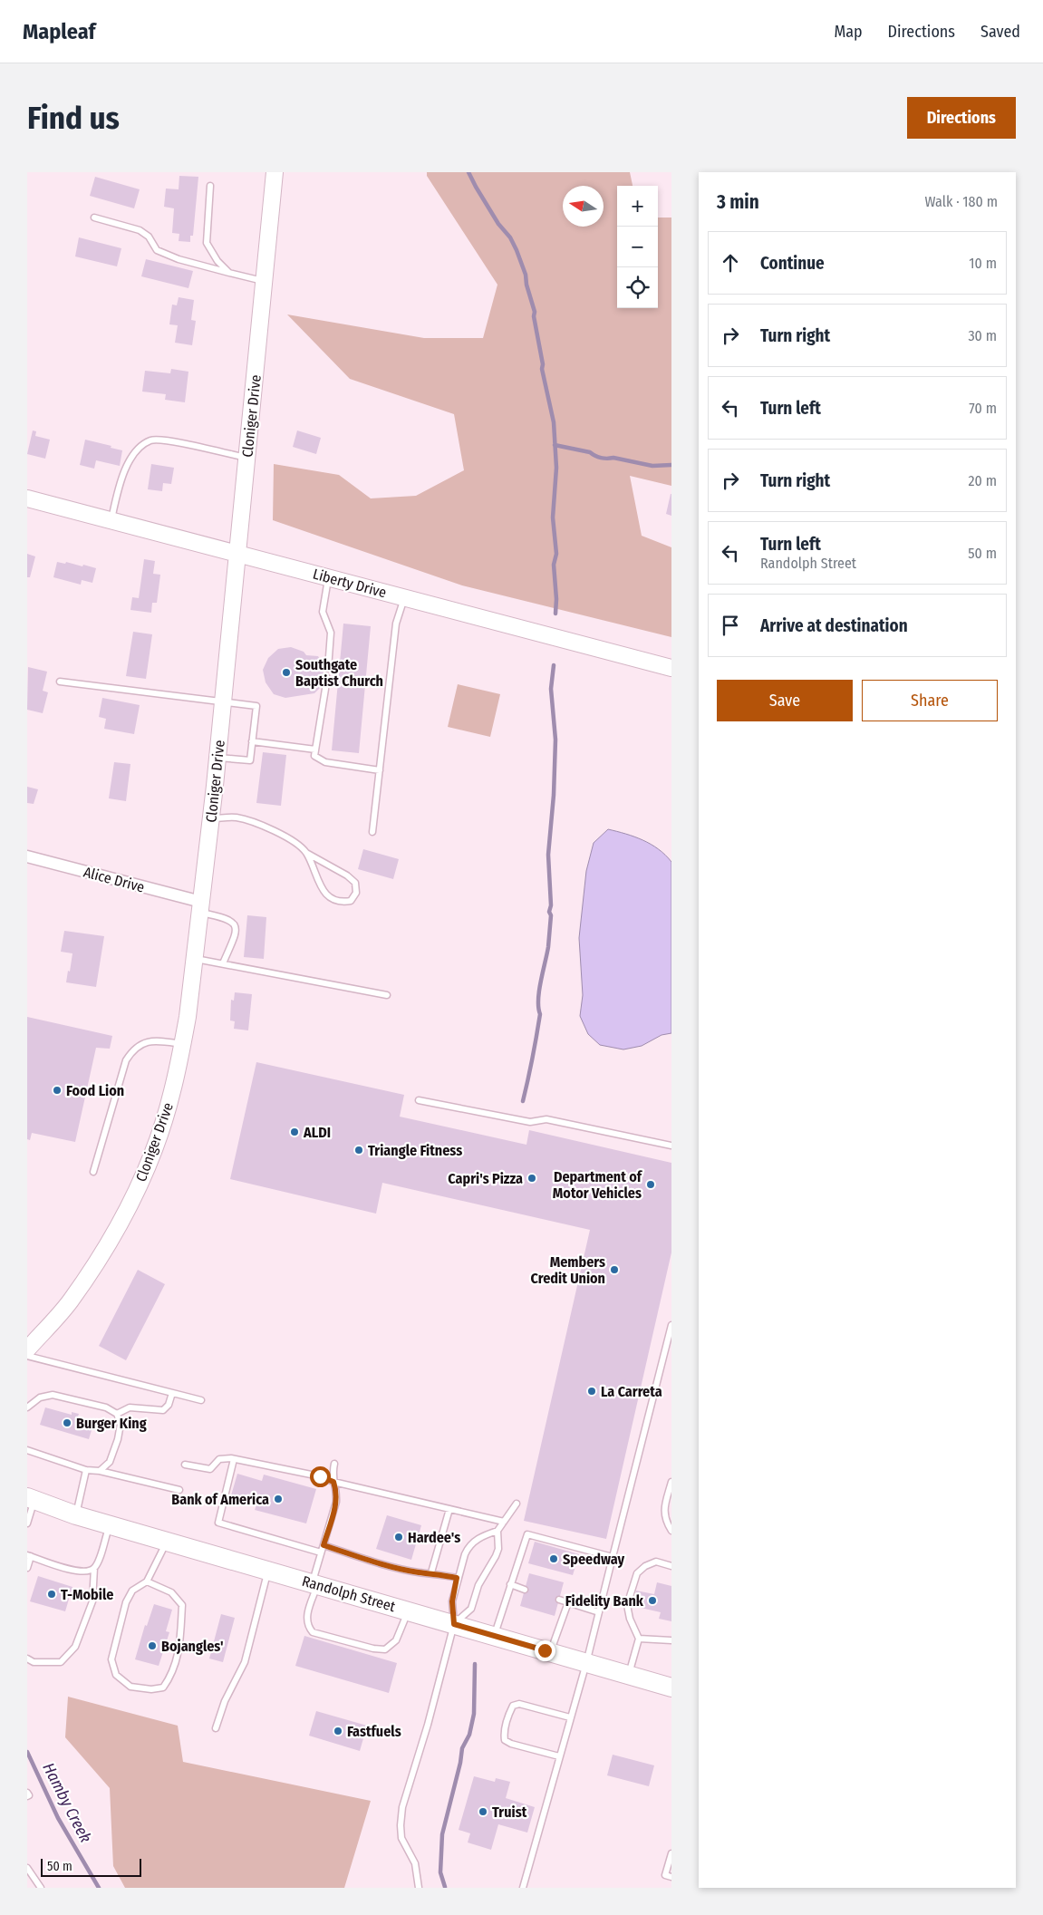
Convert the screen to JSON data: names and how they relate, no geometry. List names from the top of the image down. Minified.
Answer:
{"streets":{"main road":["Cloniger Drive","Liberty Drive","Randolph Street"],"street":["Alice Drive"]},"crossings":[["Cloniger Drive","Liberty Drive"],["Cloniger Drive","Alice Drive"]],"water":["Hamby Creek"],"places":["Southgate Baptist Church","Food Lion","ALDI","Triangle Fitness","Capri's Pizza","Department of Motor Vehicles","Members Credit Union","La Carreta","Burger King","Bank of America","Hardee's","Speedway","T-Mobile","Fidelity Bank","Bojangles'","Fastfuels","Truist"],"scale_bar":"50 m","north":"left","page":{"header":"Mapleaf","nav":["Map","Directions","Saved"],"buttons":["Directions",["Save","Share"]],"title":"Find us","heading":["3 min","Walk · 180 m"],"map_buttons":["+","−"],"list":[["Continue","10 m"],["Turn right","30 m"],["Turn left","70 m"],["Turn right","20 m"],["Turn left","Randolph Street","50 m"],"Arrive at destination"],"scale":"50 m"}}
